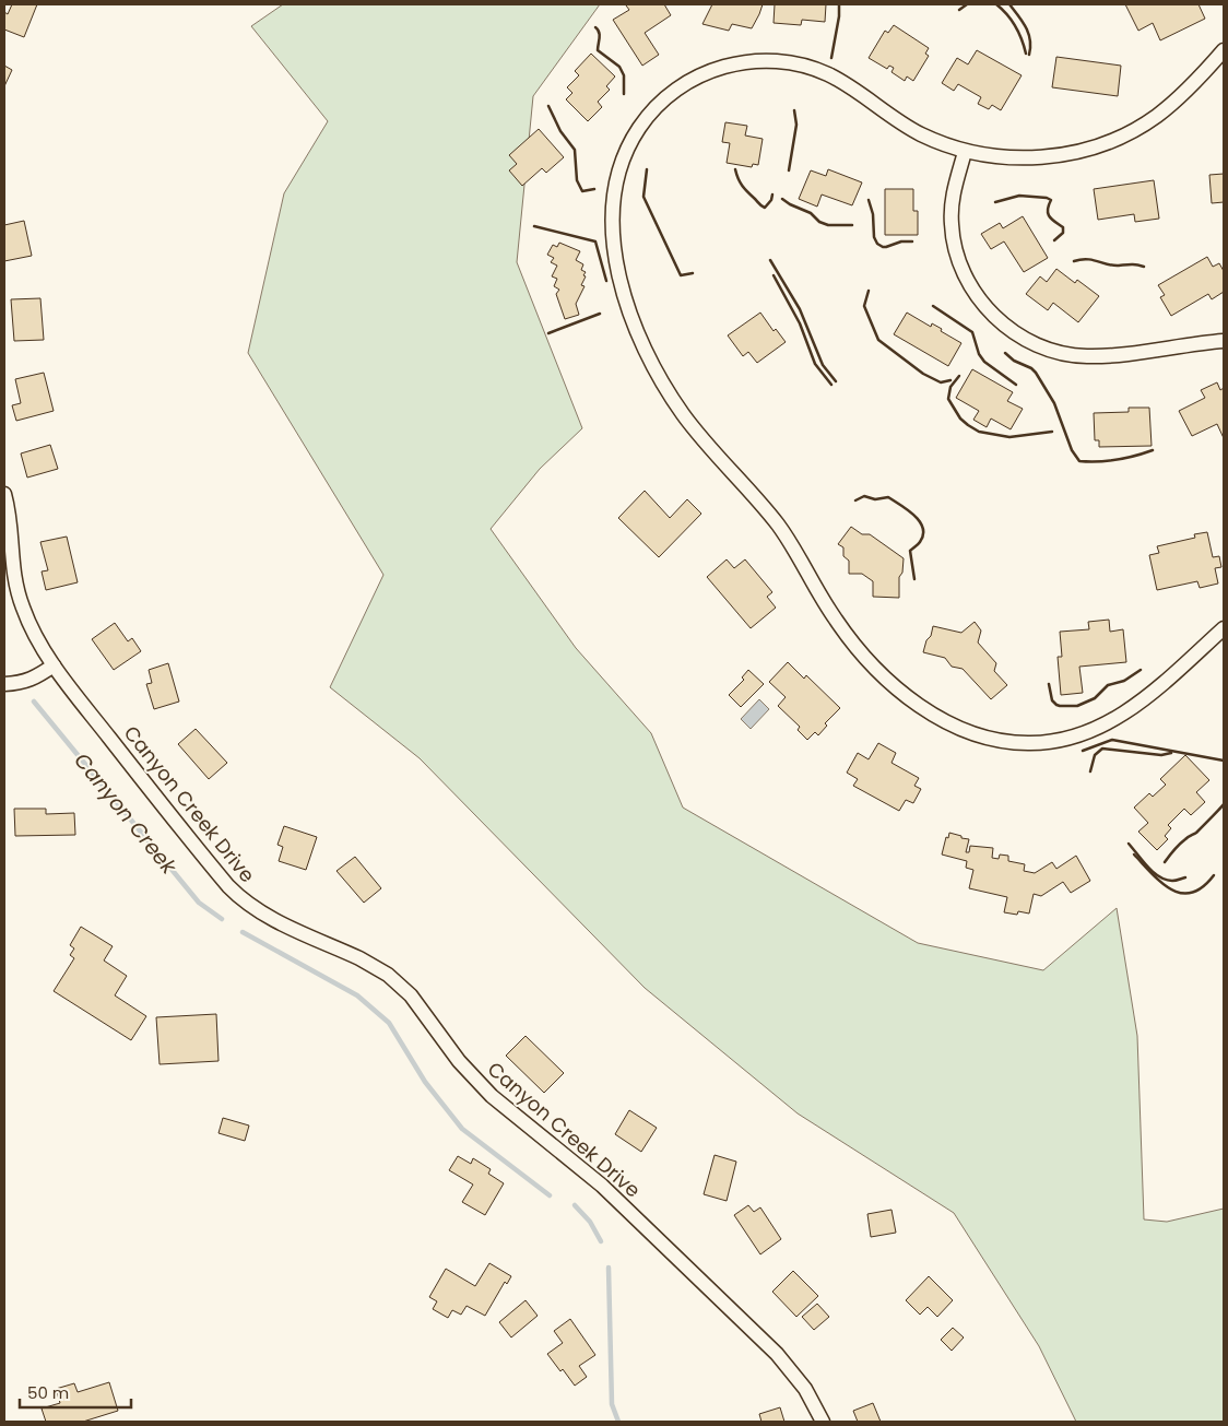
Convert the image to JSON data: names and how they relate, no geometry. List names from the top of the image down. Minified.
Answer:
{"streets":{"street":["Canyon Creek Drive"]},"water":["Canyon Creek"],"scale_bar":"50 m"}
